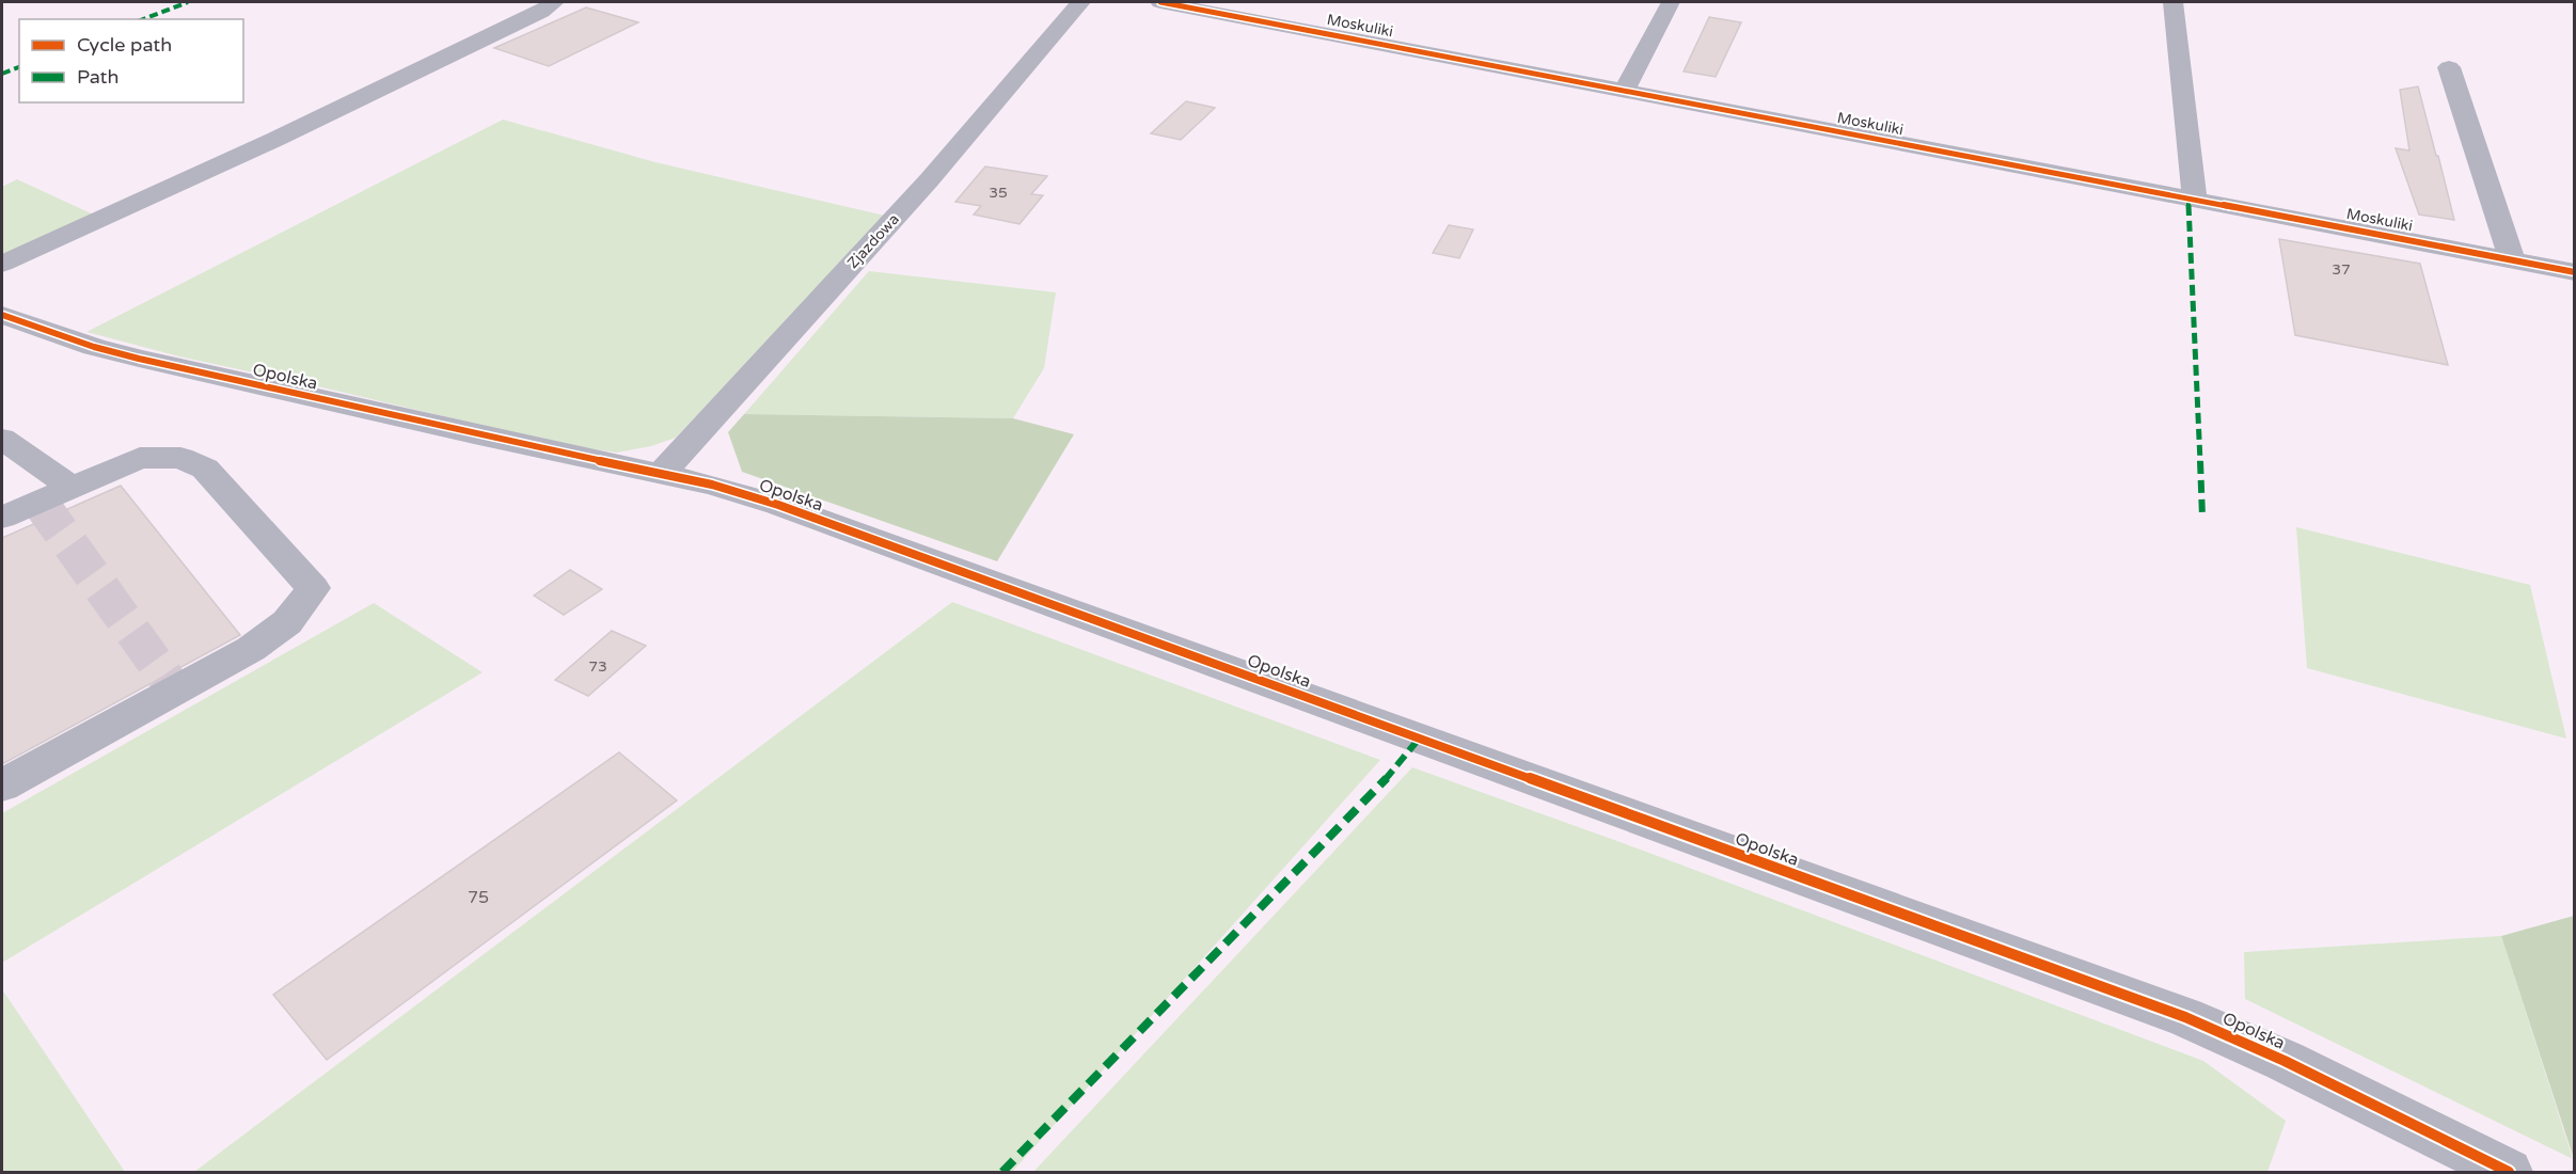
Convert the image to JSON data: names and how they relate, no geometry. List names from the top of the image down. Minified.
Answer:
{"streets":{"street":["Moskuliki","Zjazdowa","Opolska"]},"crossings":[["Zjazdowa","Opolska"]],"house_numbers":["35","37","73","75"],"legend":["Cycle path","Path"]}
